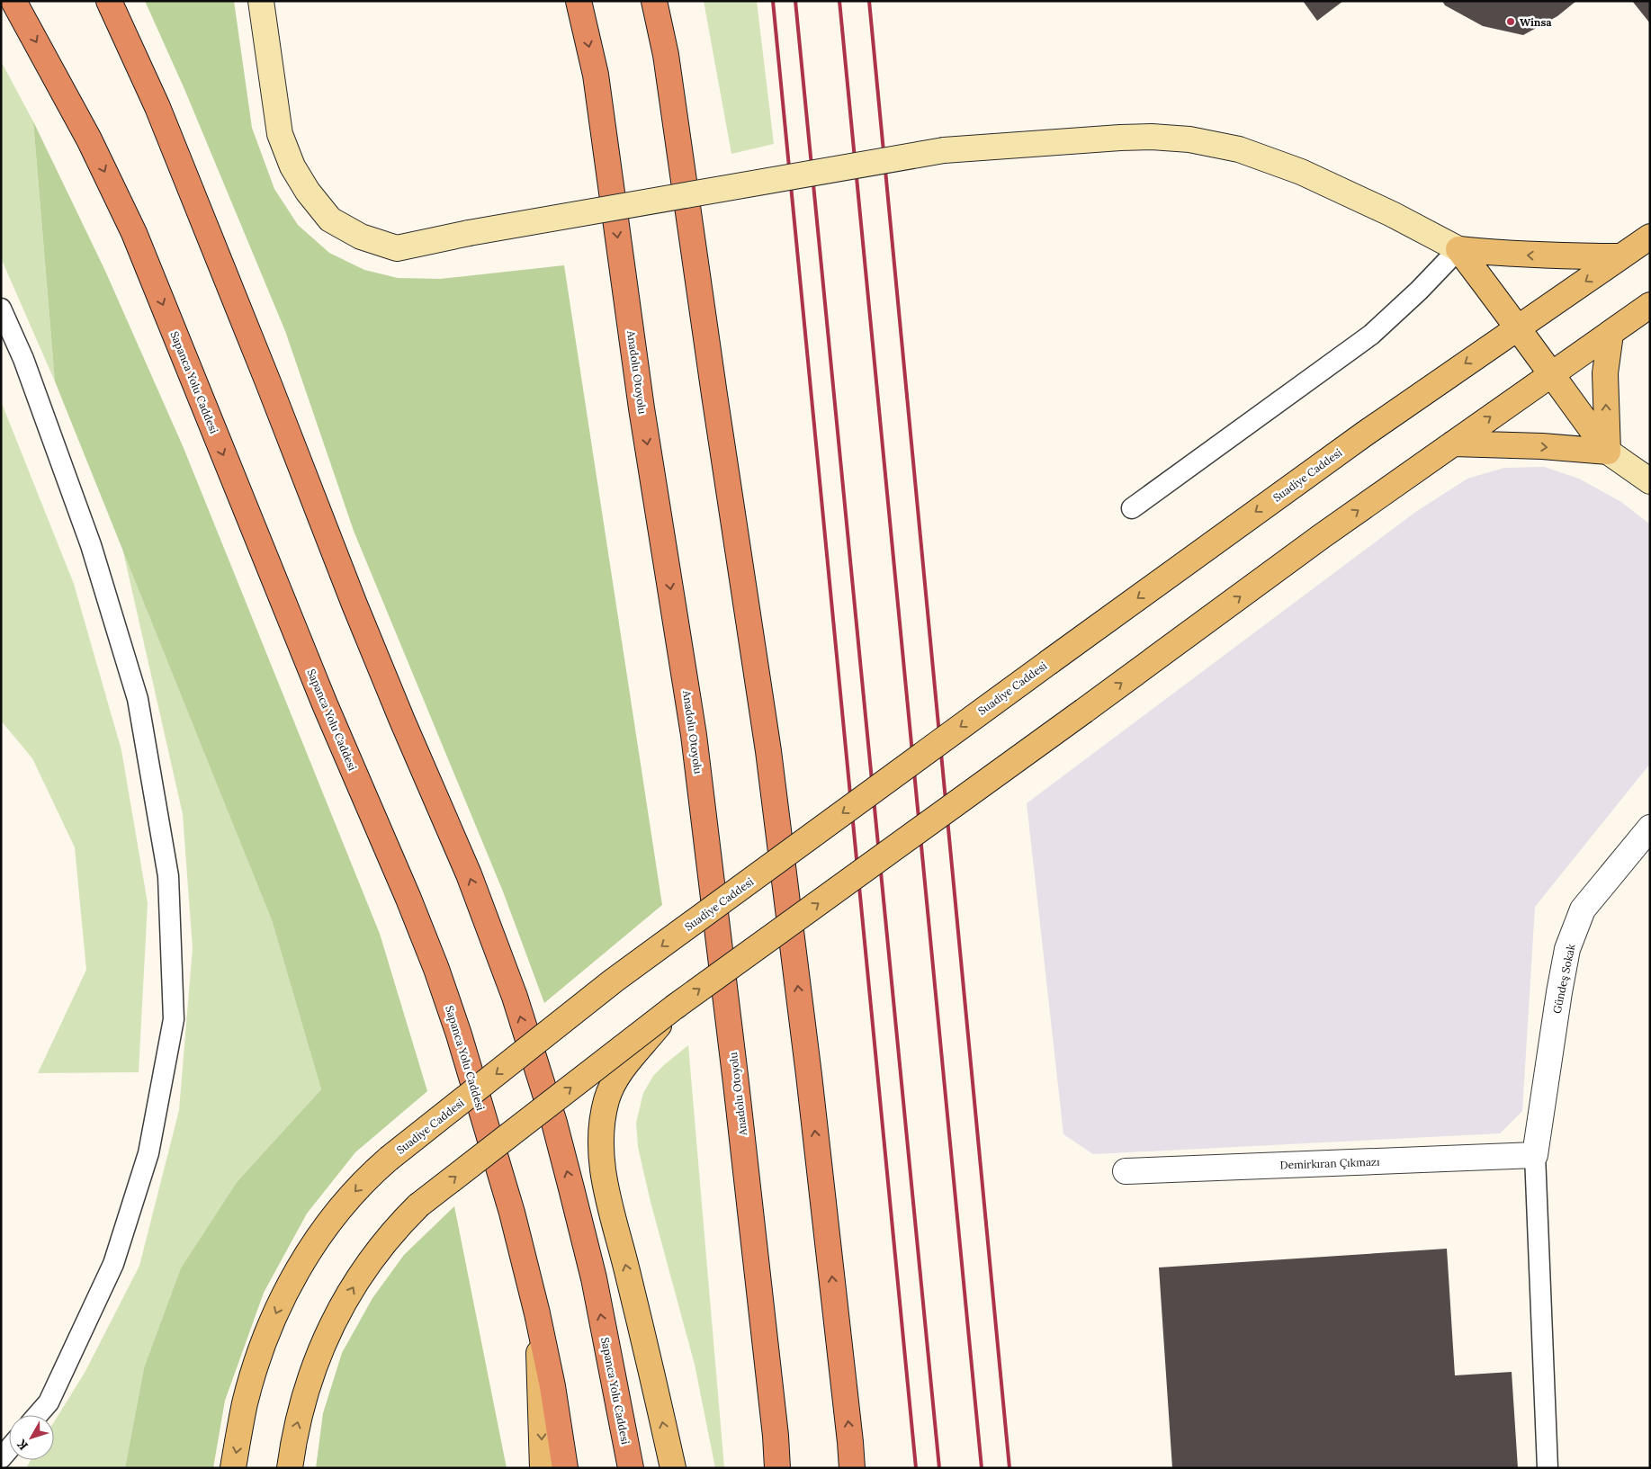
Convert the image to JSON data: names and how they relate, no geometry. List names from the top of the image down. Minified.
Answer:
{"streets":{"highway":["Anadolu Otoyolu","Sapanca Yolu Caddesi"],"main road":["Suadiye Caddesi"],"street":["Gündeş Sokak","Demirkıran Çıkmazı"]},"crossings":[["Gündeş Sokak","Demirkıran Çıkmazı"]],"places":["Winsa"],"north":"bottom left"}
